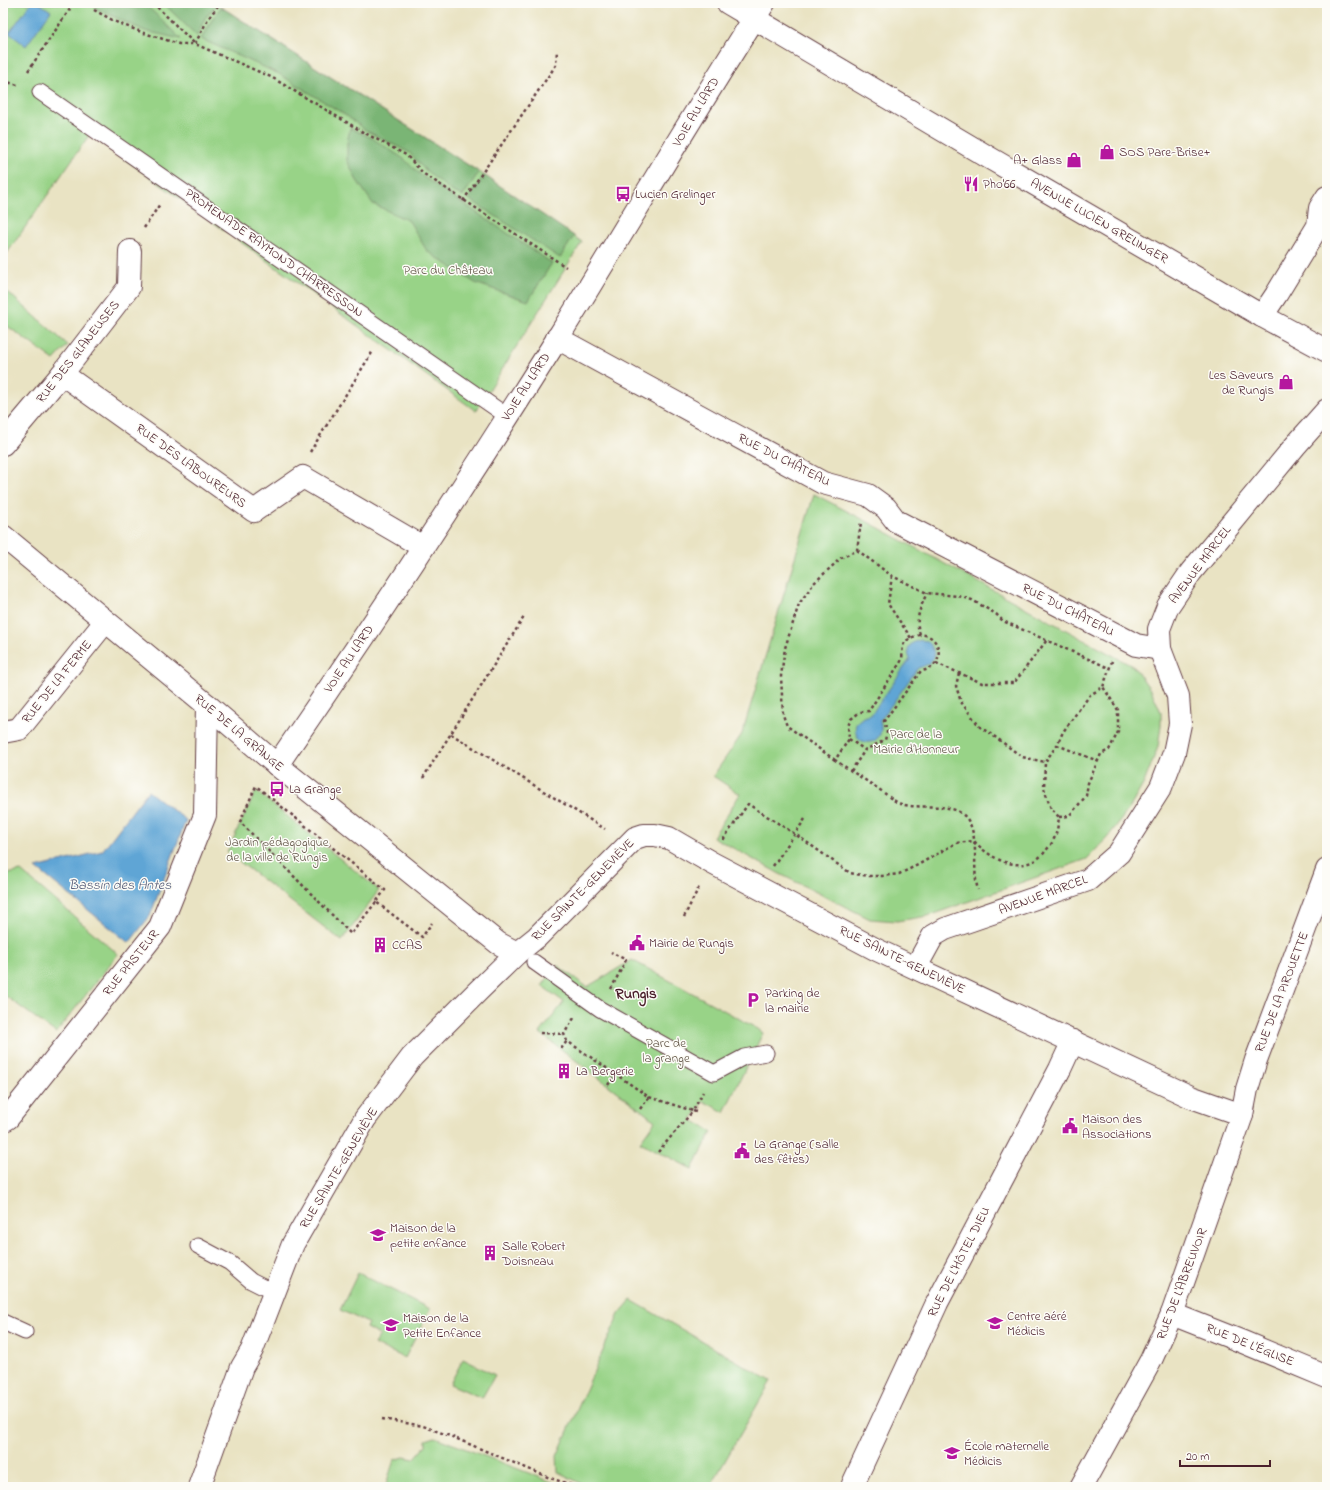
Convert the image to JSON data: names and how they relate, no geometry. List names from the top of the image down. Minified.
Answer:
{"streets":{"street":["VOIE AU LARD","AVENUE LUCIEN GRELINGER","RUE DES GLANEUSES","RUE DU CHÂTEAU","RUE DES LABOUREURS","AVENUE MARCEL","RUE DE LA FERME","RUE DE LA GRANGE","RUE SAINTE-GENEVIÈVE","RUE PASTEUR","RUE DE LA PIROUETTE","RUE DE L'HÔTEL DIEU","RUE DE L'ABREUVOIR","RUE DE L'ÉGLISE"],"lane":["PROMENADE RAYMOND CHARRESSON"]},"crossings":[["VOIE AU LARD","AVENUE LUCIEN GRELINGER"],["VOIE AU LARD","PROMENADE RAYMOND CHARRESSON"],["VOIE AU LARD","RUE DU CHÂTEAU"],["VOIE AU LARD","RUE DE LA GRANGE"],["RUE DES GLANEUSES","RUE DES LABOUREURS"],["RUE DU CHÂTEAU","AVENUE MARCEL"],["AVENUE MARCEL","RUE SAINTE-GENEVIÈVE"],["RUE DE LA FERME","RUE DE LA GRANGE"],["RUE DE LA GRANGE","RUE SAINTE-GENEVIÈVE"],["RUE DE LA GRANGE","RUE PASTEUR"],["RUE SAINTE-GENEVIÈVE","RUE DE LA PIROUETTE"],["RUE SAINTE-GENEVIÈVE","RUE DE L'HÔTEL DIEU"],["RUE SAINTE-GENEVIÈVE","RUE DE L'ABREUVOIR"],["RUE DE LA PIROUETTE","RUE DE L'ABREUVOIR"],["RUE DE L'ABREUVOIR","RUE DE L'ÉGLISE"]],"districts":["Rungis"],"water":["Bassin des Antes"],"parks":["Parc du Château","Parc de la Mairie d’Honneur","Jardin pédagogique de la ville de Rungis","Parc de la grange"],"places":{"shop":["SOS Pare-Brise+","A+ Glass","Les Saveurs de Rungis"],"restaurant":["Pho'66"],"bus stop":["Lucien Grelinger","La Grange"],"public building":["Mairie de Rungis","Maison des Associations","La Grange (salle des fêtes)"],"building":["CCAS","La Bergerie","Salle Robert Doisneau"],"parking":["Parking de la mairie"],"school or university":["Maison de la petite enfance","Centre aéré Médicis","Maison de la Petite Enfance","École maternelle Médicis"]},"scale_bar":"20 m"}
